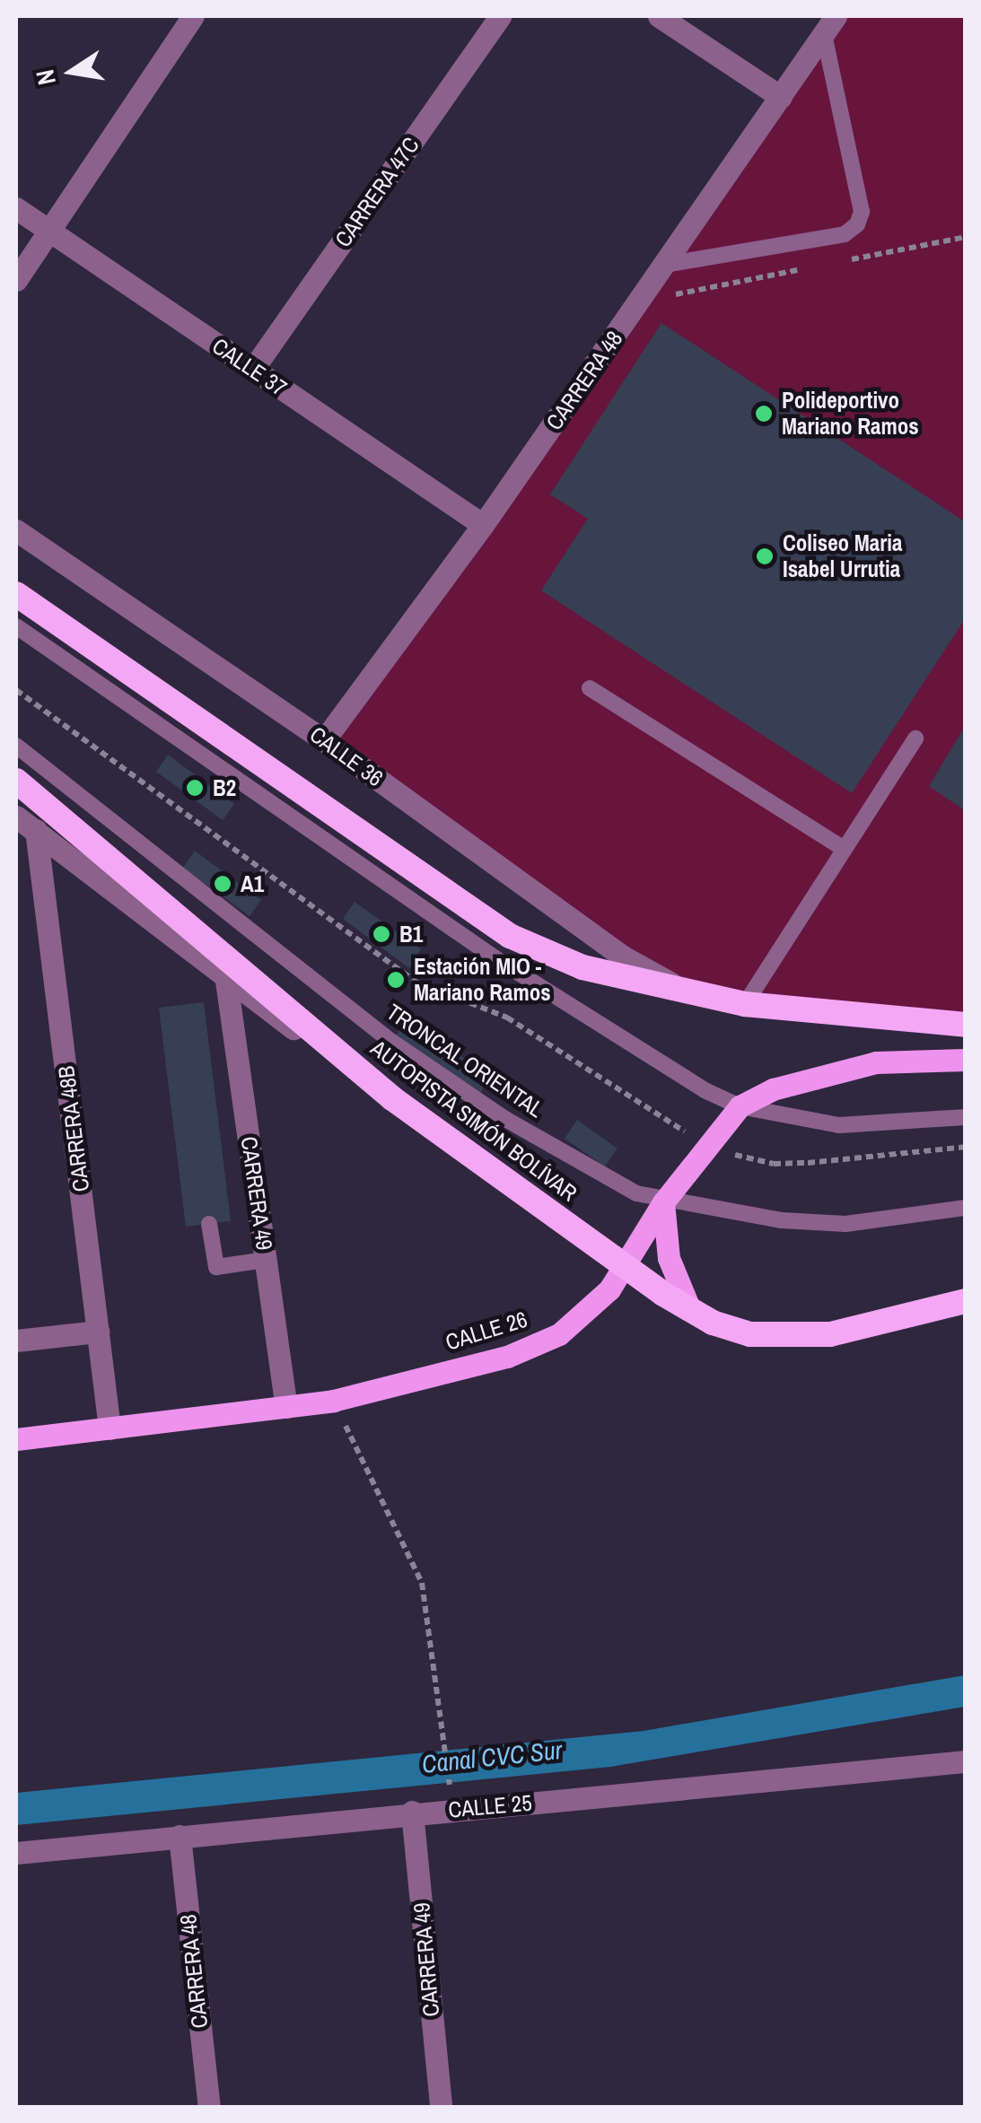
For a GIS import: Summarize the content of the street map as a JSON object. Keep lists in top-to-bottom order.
{
  "streets": {
    "highway": ["AUTOPISTA SIMÓN BOLÍVAR"],
    "main road": ["CALLE 26"],
    "street": [
      "CARRERA 47C",
      "CALLE 37",
      "CARRERA 48",
      "CALLE 36",
      "CARRERA 48B",
      "CARRERA 49",
      "CALLE 25"
    ],
    "lane": ["TRONCAL ORIENTAL"]
  },
  "crossings": [
    ["CARRERA 47C", "CALLE 37"],
    ["CALLE 37", "CARRERA 48"],
    ["CARRERA 48", "CALLE 36"],
    ["CARRERA 48", "CALLE 25"],
    ["TRONCAL ORIENTAL", "CALLE 26"],
    ["AUTOPISTA SIMÓN BOLÍVAR", "CALLE 26"],
    ["CARRERA 48B", "CALLE 26"],
    ["CARRERA 49", "CALLE 26"],
    ["CARRERA 49", "CALLE 25"]
  ],
  "water": ["Canal CVC Sur"],
  "places": [
    "Polideportivo Mariano Ramos",
    "Coliseo Maria Isabel Urrutia",
    "B2",
    "A1",
    "B1",
    "Estación MIO - Mariano Ramos"
  ],
  "north": "left"
}
